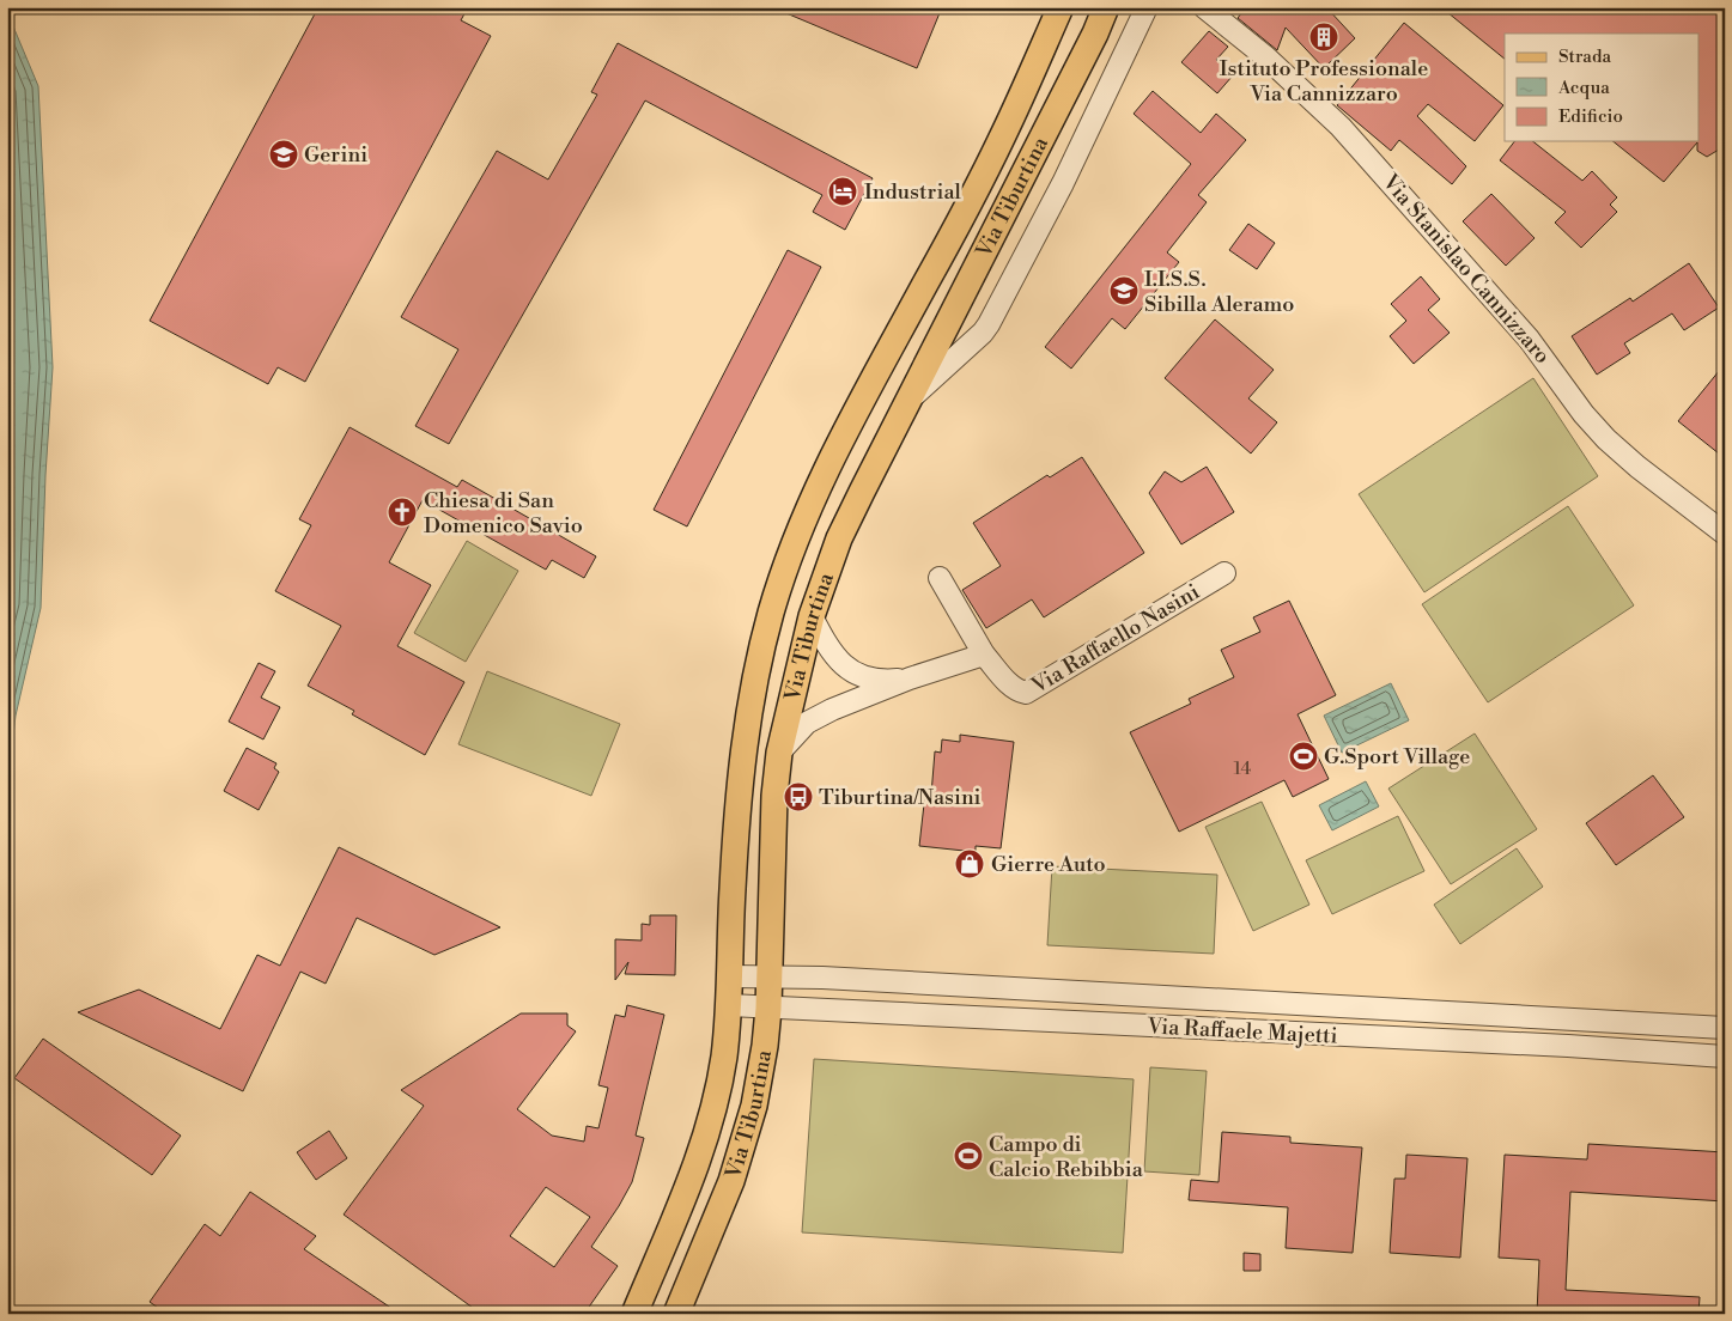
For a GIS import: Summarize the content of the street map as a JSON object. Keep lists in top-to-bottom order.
{
  "streets": {
    "main road": ["Via Tiburtina"],
    "street": ["Via Stanislao Cannizzaro", "Via Raffaello Nasini", "Via Raffaele Majetti"]
  },
  "crossings": [
    ["Via Tiburtina", "Via Raffaele Majetti"]
  ],
  "places": {
    "building": ["Istituto Professionale Via Cannizzaro"],
    "school or university": ["Gerini", "I.I.S.S. Sibilla Aleramo"],
    "hotel": ["Industrial"],
    "church": ["Chiesa di San Domenico Savio"],
    "sports": ["G.Sport Village", "Campo di Calcio Rebibbia"],
    "bus stop": ["Tiburtina/Nasini"],
    "shop": ["Gierre Auto"]
  },
  "house_numbers": ["14"],
  "legend": ["Strada", "Acqua", "Edificio"]
}
